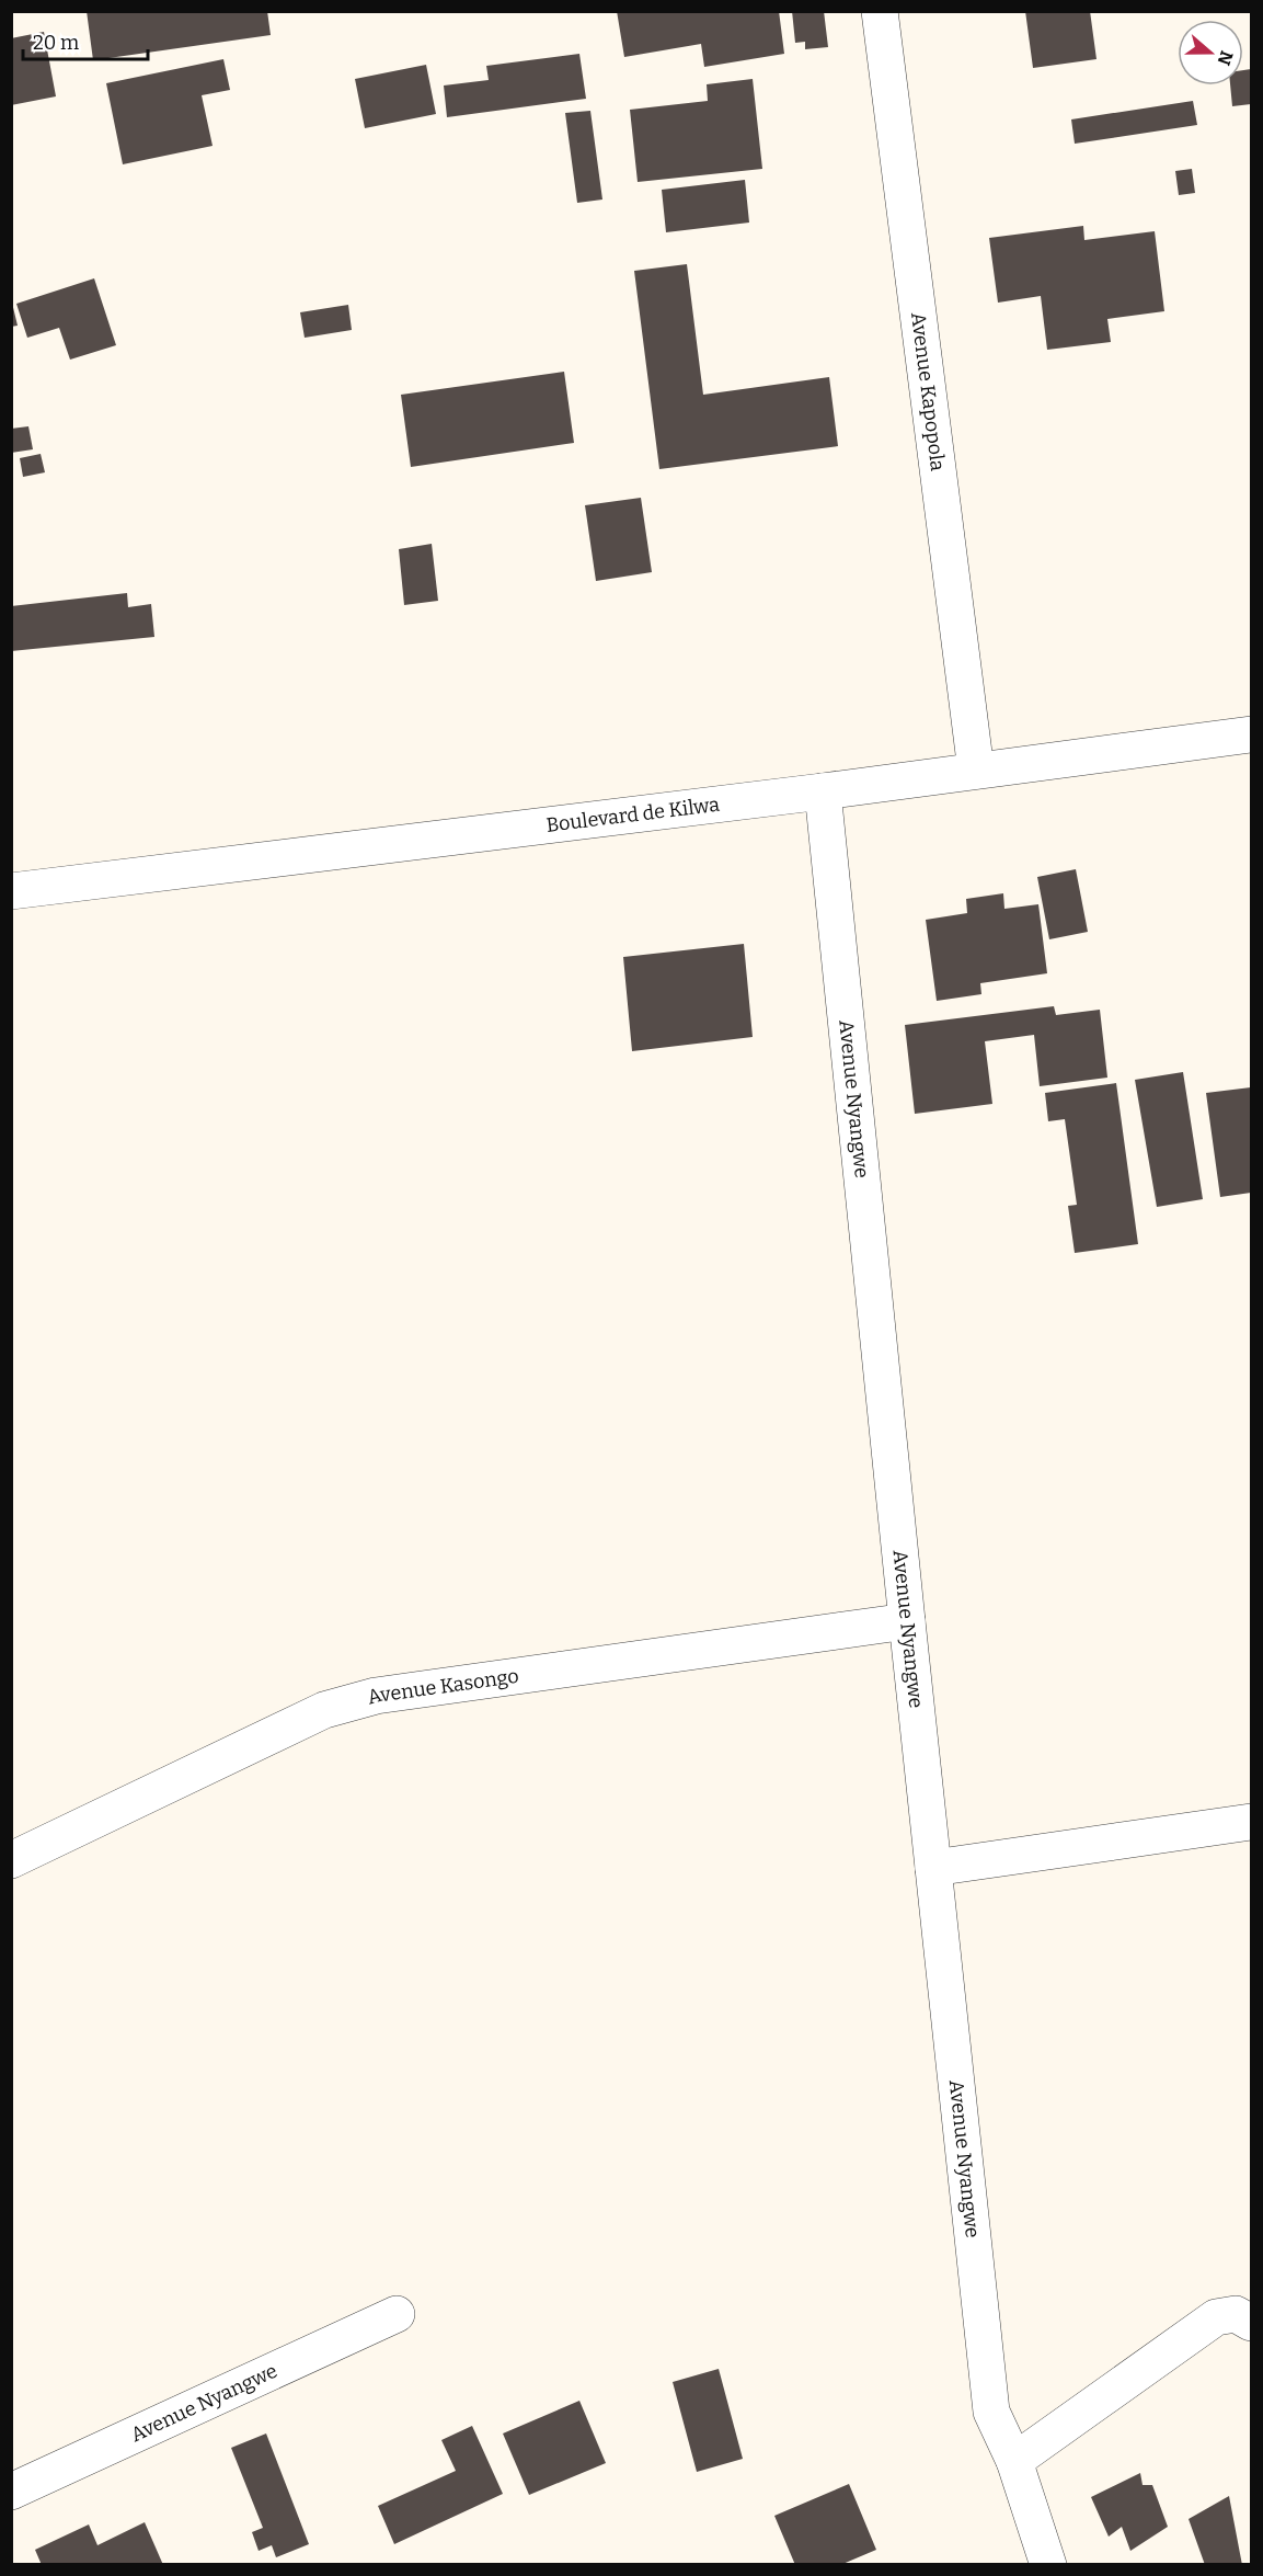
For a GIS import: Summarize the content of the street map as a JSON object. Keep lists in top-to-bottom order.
{
  "streets": {
    "street": [
      "Avenue Kapopola",
      "Boulevard de Kilwa",
      "Avenue Nyangwe",
      "Avenue Kasongo"
    ]
  },
  "crossings": [
    ["Avenue Kapopola", "Boulevard de Kilwa"],
    ["Boulevard de Kilwa", "Avenue Nyangwe"],
    ["Avenue Nyangwe", "Avenue Kasongo"]
  ],
  "scale_bar": "20 m",
  "north": "right"
}
